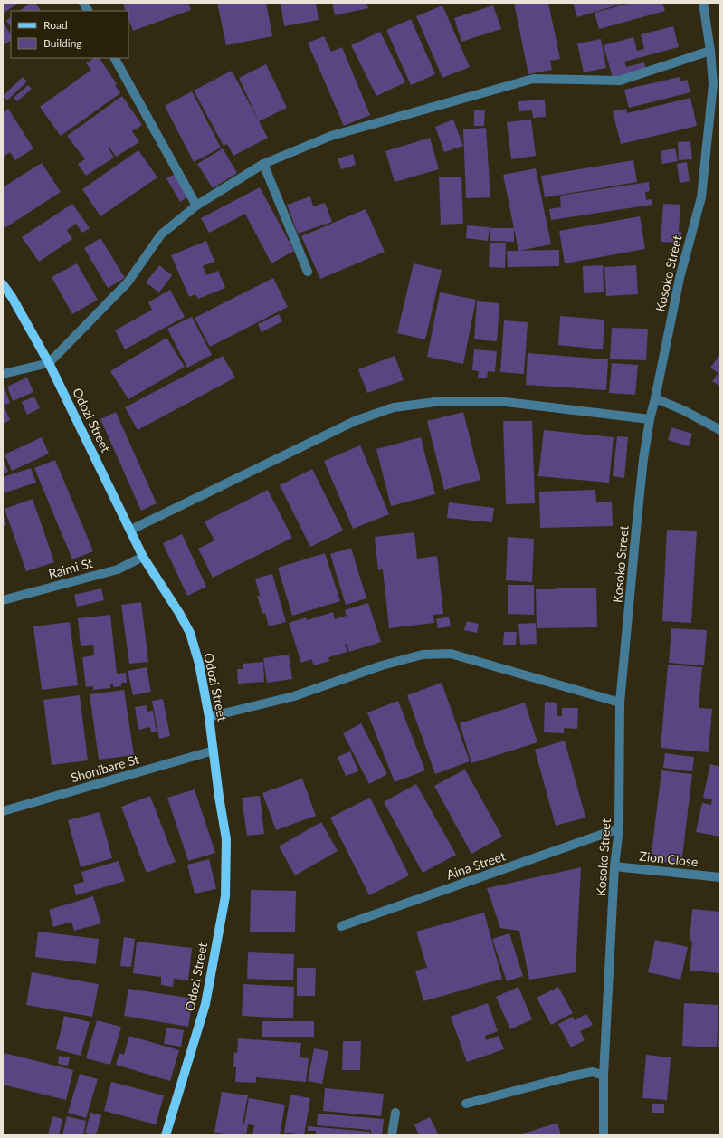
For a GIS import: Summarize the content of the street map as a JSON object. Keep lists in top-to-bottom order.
{
  "streets": {
    "main road": ["Odozi Street"],
    "street": [
      "Kosoko Street",
      "Raimi St",
      "Shonibare St",
      "Zion Close",
      "Aina Street"
    ]
  },
  "crossings": [
    ["Kosoko Street", "Zion Close"],
    ["Kosoko Street", "Aina Street"],
    ["Odozi Street", "Raimi St"],
    ["Odozi Street", "Shonibare St"]
  ],
  "legend": ["Road", "Building"]
}
